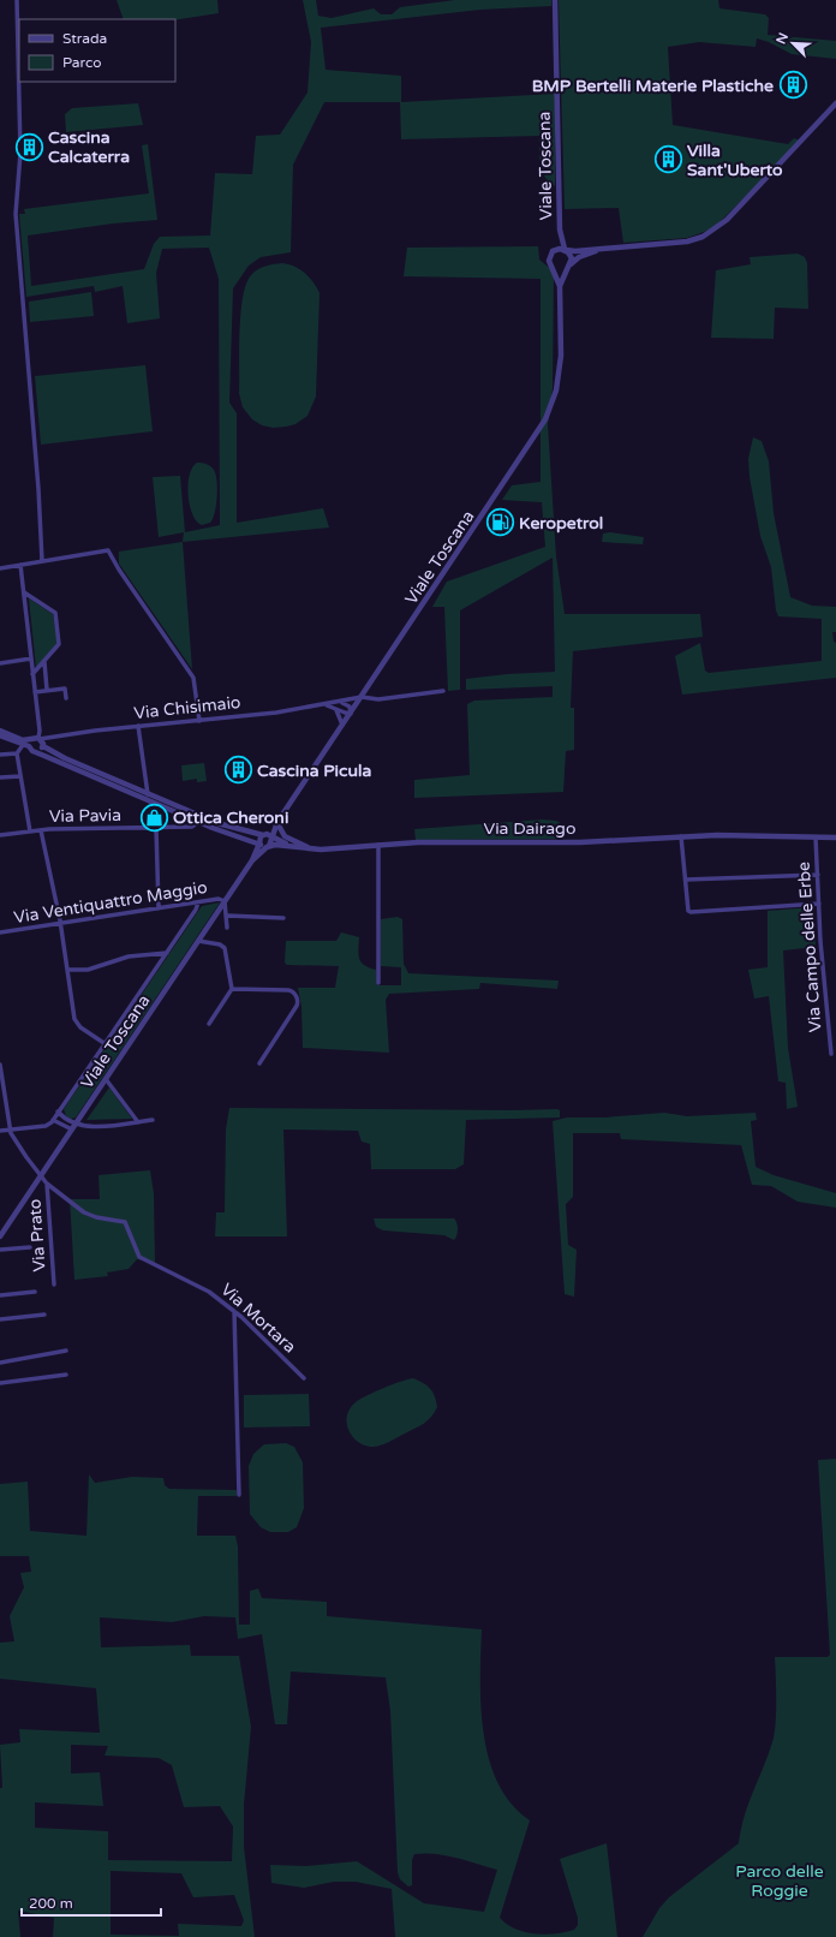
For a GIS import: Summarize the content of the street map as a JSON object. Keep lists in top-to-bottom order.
{
  "streets": {
    "street": [
      "Viale Toscana",
      "Via Chisimaio",
      "Via Pavia",
      "Via Dairago",
      "Via Ventiquattro Maggio",
      "Via Campo delle Erbe",
      "Via Prato",
      "Via Mortara"
    ]
  },
  "crossings": [
    ["Viale Toscana", "Via Chisimaio"],
    ["Viale Toscana", "Via Ventiquattro Maggio"],
    ["Viale Toscana", "Via Mortara"],
    ["Via Dairago", "Via Campo delle Erbe"],
    ["Via Prato", "Via Mortara"]
  ],
  "parks": ["Parco delle Roggie"],
  "places": {
    "building": [
      "BMP Bertelli Materie Plastiche",
      "Cascina Calcaterra",
      "Villa Sant'Uberto",
      "Cascina Picula"
    ],
    "fuel station": ["Keropetrol"],
    "shop": ["Ottica Cheroni"]
  },
  "legend": ["Strada", "Parco"],
  "scale_bar": "200 m",
  "north": "top left"
}
